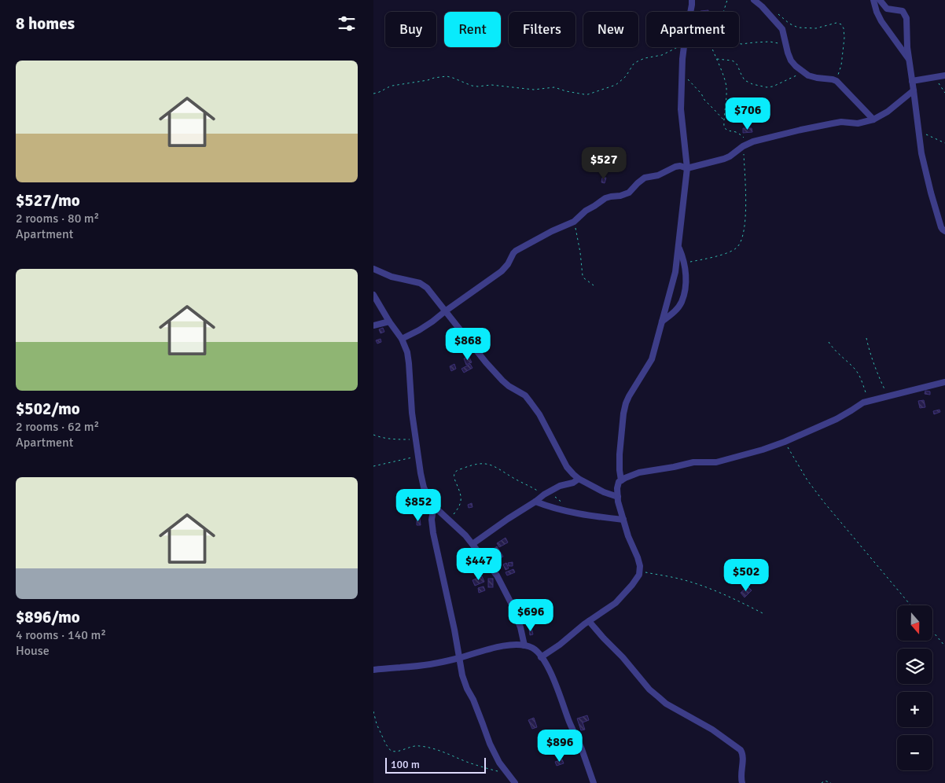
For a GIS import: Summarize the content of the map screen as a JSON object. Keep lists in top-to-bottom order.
{
  "scale_bar": "100 m",
  "north": "bottom",
  "page": {
    "heading": "8 homes",
    "chip": [
      "Buy",
      "Rent",
      "Filters",
      "New",
      "Apartment"
    ],
    "list": [
      {
        "name": "$527/mo",
        "note": "2 rooms · 80 m² · Apartment"
      },
      {
        "name": "$502/mo",
        "note": "2 rooms · 62 m² · Apartment"
      },
      {
        "name": "$896/mo",
        "note": "4 rooms · 140 m² · House"
      }
    ],
    "price": [
      "$706",
      "$527",
      "$868",
      "$852",
      "$447",
      "$502",
      "$696",
      "$896"
    ],
    "map_buttons": ["+", "−"],
    "scale": "100 m"
  }
}
